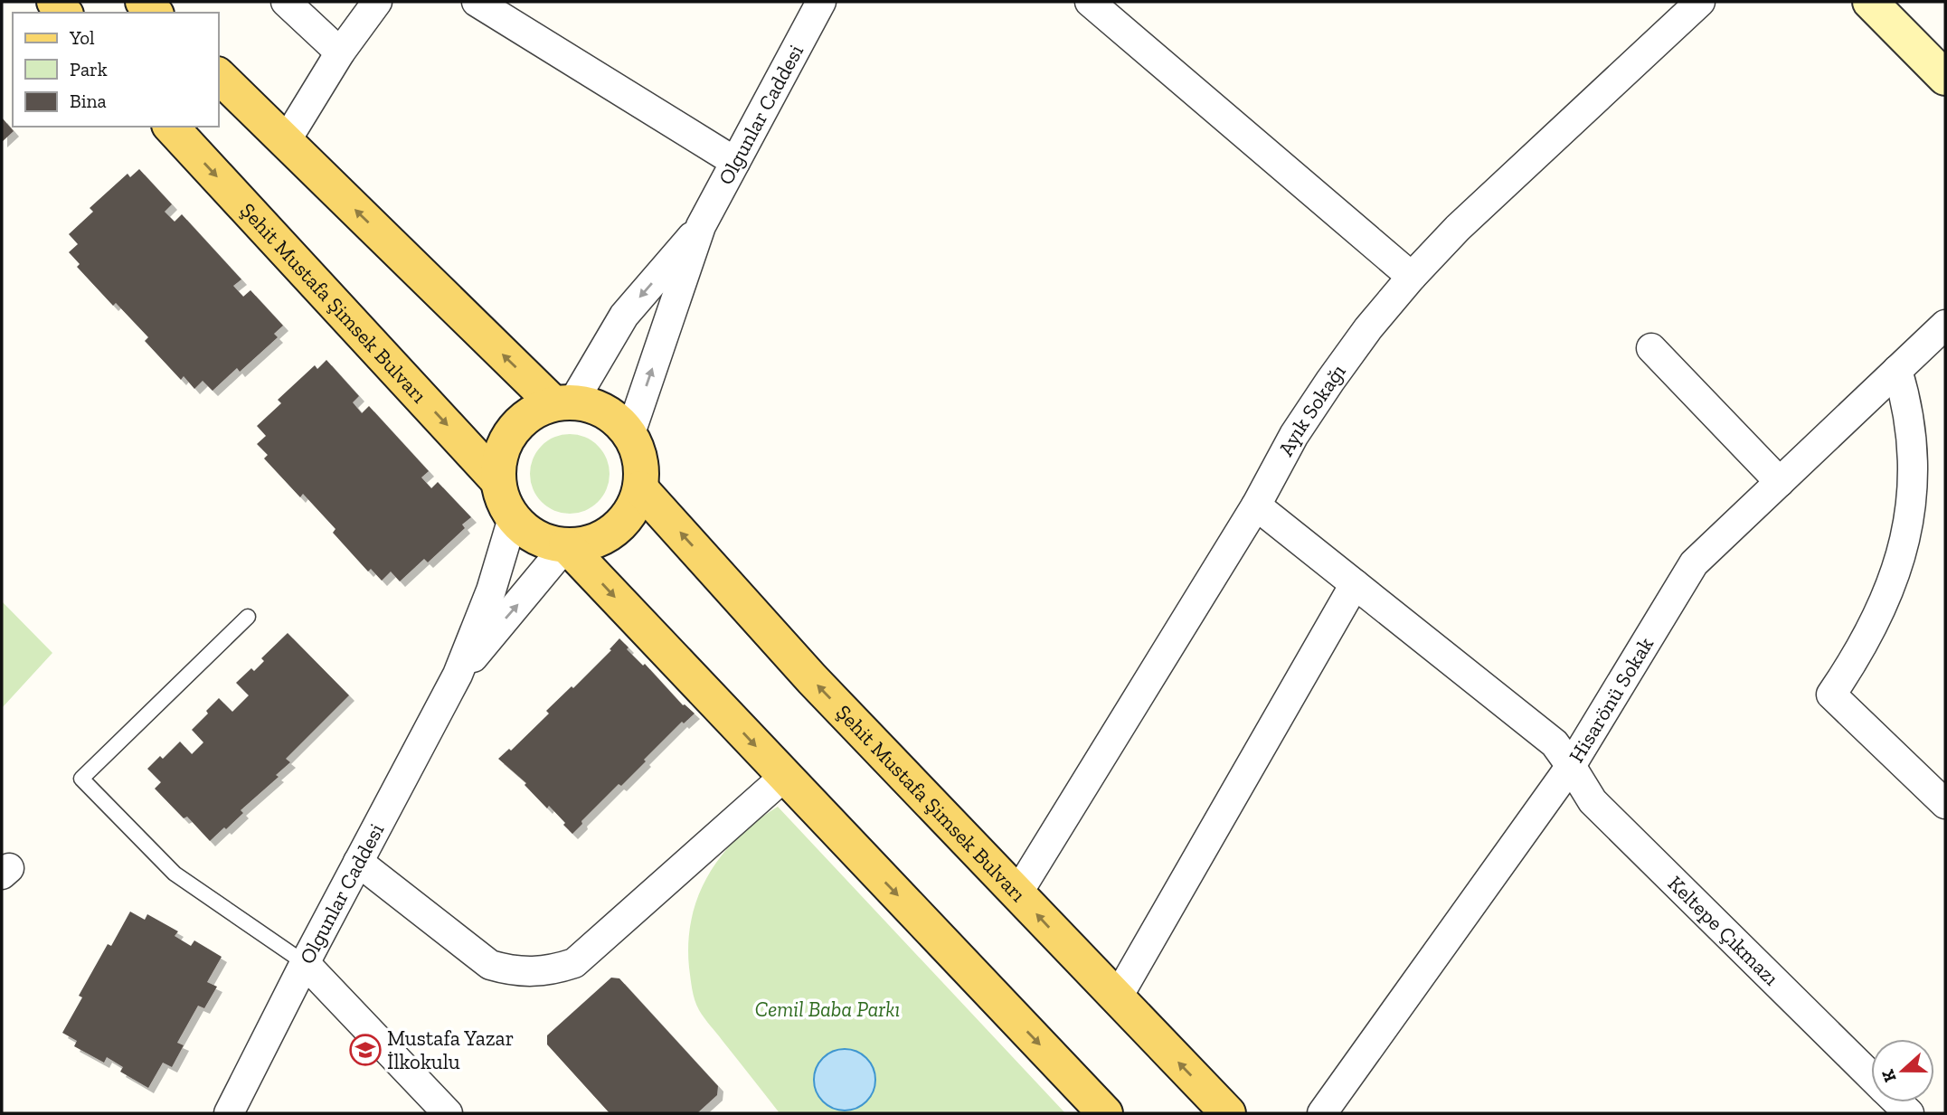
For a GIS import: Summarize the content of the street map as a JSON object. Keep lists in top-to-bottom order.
{
  "streets": {
    "main road": ["Şehit Mustafa Şimsek Bulvarı"],
    "street": [
      "Olgunlar Caddesi",
      "Ayık Sokağı",
      "Hisarönü Sokak",
      "Keltepe Çıkmazı"
    ]
  },
  "crossings": [
    ["Şehit Mustafa Şimsek Bulvarı", "Ayık Sokağı"],
    ["Ayık Sokağı", "Keltepe Çıkmazı"],
    ["Hisarönü Sokak", "Keltepe Çıkmazı"]
  ],
  "parks": ["Cemil Baba Parkı"],
  "places": {
    "school or university": ["Mustafa Yazar İlkokulu"]
  },
  "legend": ["Yol", "Park", "Bina"],
  "north": "left"
}
